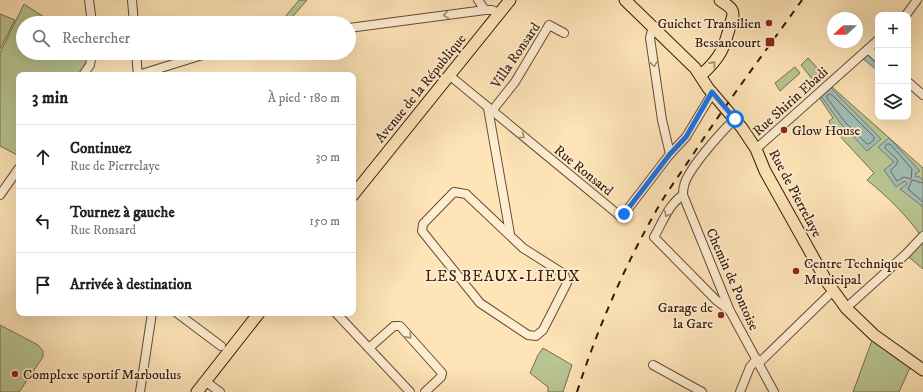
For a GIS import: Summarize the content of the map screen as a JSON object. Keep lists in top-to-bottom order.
{
  "streets": {
    "main road": ["Avenue de la République", "Rue de Pierrelaye"],
    "street": [
      "Villa Ronsard",
      "Rue Shirin Ebadi",
      "Rue Ronsard",
      "Chemin de Pontoise"
    ]
  },
  "crossings": [
    ["Villa Ronsard", "Rue Ronsard"],
    ["Avenue de la République", "Rue Ronsard"],
    ["Rue Shirin Ebadi", "Rue de Pierrelaye"],
    ["Rue Ronsard", "Rue de Pierrelaye"]
  ],
  "districts": ["LES BEAUX-LIEUX"],
  "places": {
    "other": [
      "Guichet Transilien",
      "Glow House",
      "Centre Technique Municipal",
      "Garage de la Gare",
      "Complexe sportif Marboulus"
    ],
    "transit": ["Bessancourt"]
  },
  "north": "left",
  "page": {
    "map_buttons": ["+", "−"],
    "search": "Rechercher",
    "heading": ["3 min", "À pied · 180 m"],
    "list": [
      ["Continuez", "Rue de Pierrelaye", "30 m"],
      ["Tournez à gauche", "Rue Ronsard", "150 m"],
      "Arrivée à destination"
    ]
  }
}
